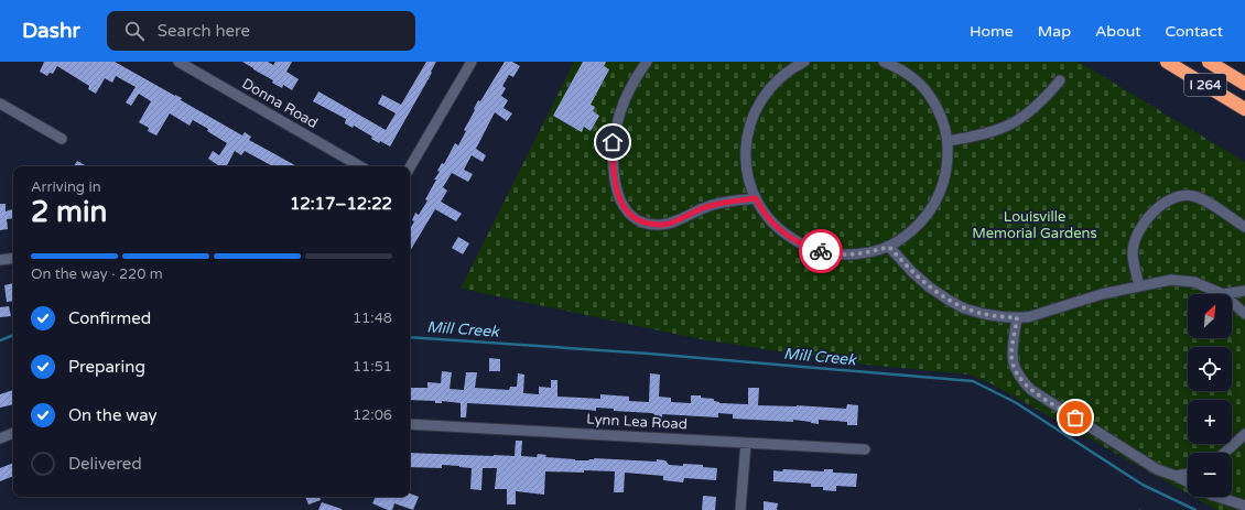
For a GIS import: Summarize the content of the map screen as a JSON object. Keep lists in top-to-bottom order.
{
  "streets": {
    "highway": ["I 264"],
    "street": ["Donna Road", "Lynn Lea Road"]
  },
  "water": ["Mill Creek"],
  "parks": ["Louisville Memorial Gardens"],
  "north": "top right",
  "page": {
    "header": "Dashr",
    "search": "Search here",
    "nav": [
      "Home",
      "Map",
      "About",
      "Contact"
    ],
    "heading": ["2 min", "Arriving in", "12:17–12:22"],
    "bar": "On the way · 220 m",
    "map_buttons": ["+", "−"],
    "list": [
      ["Confirmed", "11:48"],
      ["Preparing", "11:51"],
      ["On the way", "12:06"],
      "Delivered"
    ]
  }
}
